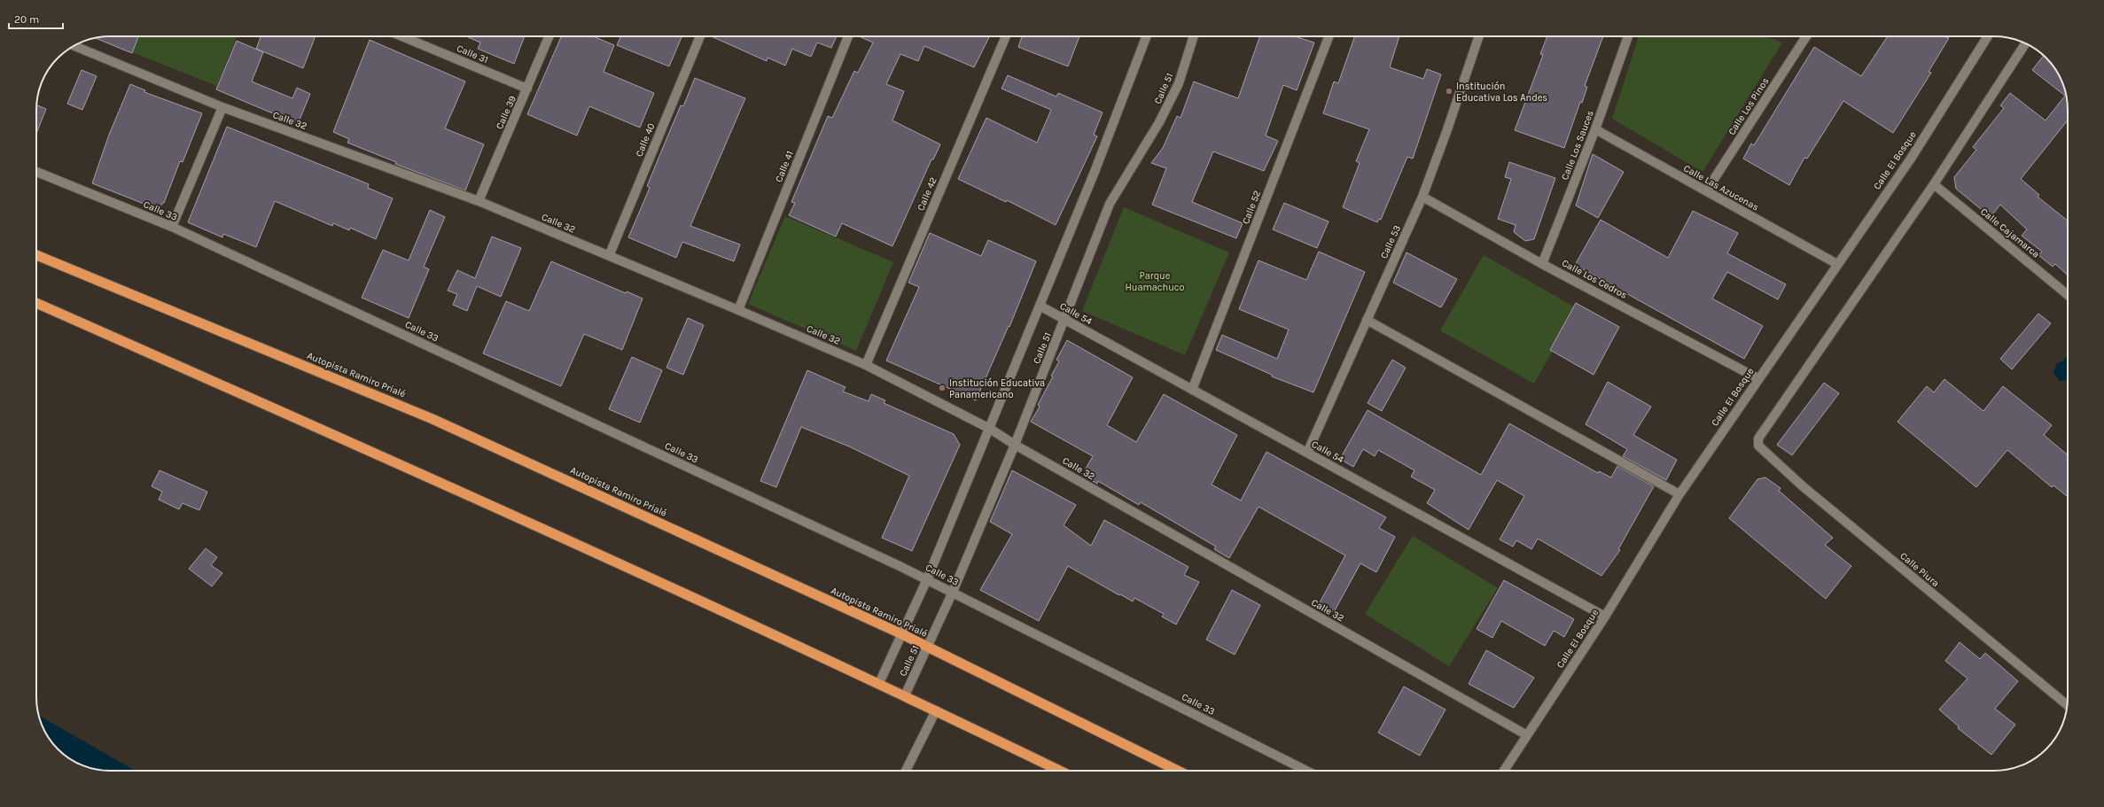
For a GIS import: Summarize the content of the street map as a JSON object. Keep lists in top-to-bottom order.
{
  "streets": {
    "highway": ["Autopista Ramiro Prialé"],
    "street": [
      "Calle 31",
      "Calle 51",
      "Calle Los Pinos",
      "Calle 39",
      "Calle 32",
      "Calle 40",
      "Calle Los Sauces",
      "Calle El Bosque",
      "Calle 41",
      "Calle Las Azucenas",
      "Calle 42",
      "Calle 52",
      "Calle 33",
      "Calle Cajamarca",
      "Calle 53",
      "Calle Los Cedros",
      "Calle 54",
      "Calle Piura"
    ]
  },
  "crossings": [
    ["Calle 31", "Calle 39"],
    ["Calle 51", "Calle 32"],
    ["Calle 51", "Calle 33"],
    ["Calle 51", "Calle 54"],
    ["Calle 51", "Autopista Ramiro Prialé"],
    ["Calle Los Pinos", "Calle Las Azucenas"],
    ["Calle 39", "Calle 32"],
    ["Calle 32", "Calle 40"],
    ["Calle 32", "Calle El Bosque"],
    ["Calle 32", "Calle 41"],
    ["Calle 32", "Calle 42"],
    ["Calle Los Sauces", "Calle Las Azucenas"],
    ["Calle Los Sauces", "Calle Los Cedros"],
    ["Calle El Bosque", "Calle Las Azucenas"],
    ["Calle El Bosque", "Calle Los Cedros"],
    ["Calle El Bosque", "Calle 54"],
    ["Calle 52", "Calle 54"],
    ["Calle Cajamarca", "Calle Piura"],
    ["Calle 53", "Calle Los Cedros"],
    ["Calle 53", "Calle 54"]
  ],
  "parks": ["Parque Huamachuco"],
  "places": ["Institución Educativa Los Andes", "Institución Educativa Panamericano"],
  "scale_bar": "20 m"
}
